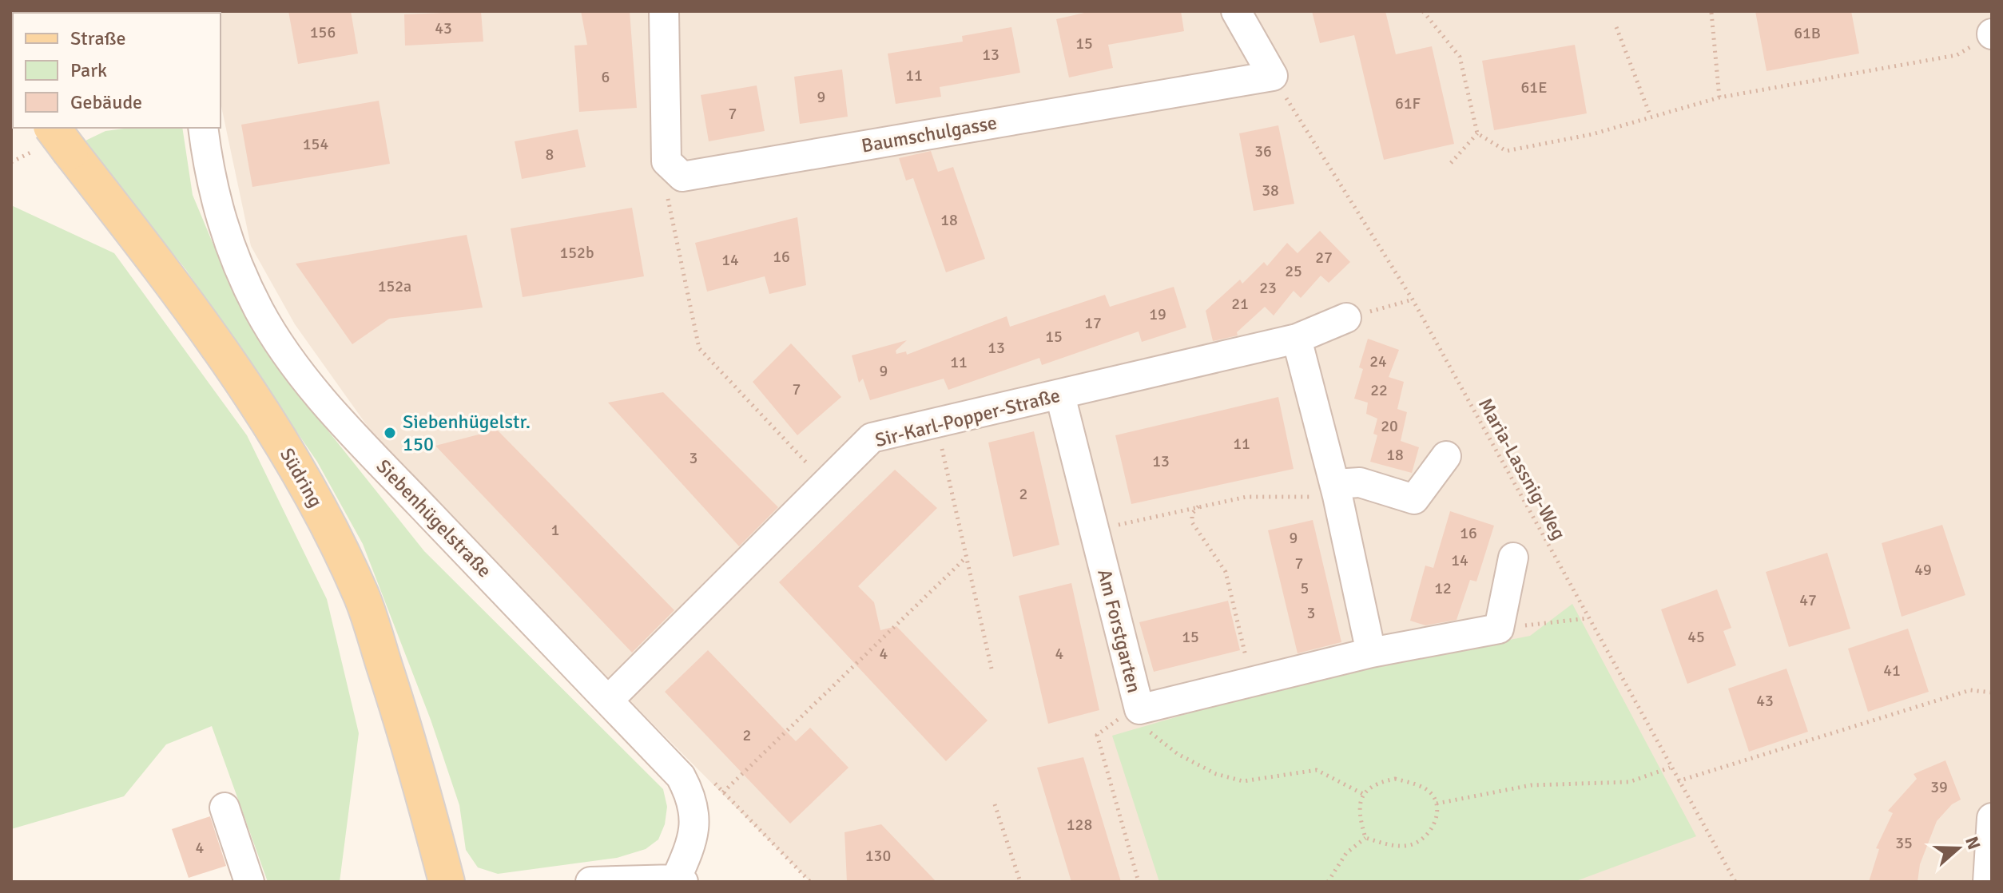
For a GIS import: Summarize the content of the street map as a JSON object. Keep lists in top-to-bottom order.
{
  "streets": {
    "main road": ["Südring"],
    "street": [
      "Baumschulgasse",
      "Sir-Karl-Popper-Straße",
      "Siebenhügelstraße",
      "Am Forstgarten"
    ],
    "path": ["Maria-Lassnig-Weg"]
  },
  "crossings": [
    ["Baumschulgasse", "Maria-Lassnig-Weg"],
    ["Sir-Karl-Popper-Straße", "Siebenhügelstraße"],
    ["Sir-Karl-Popper-Straße", "Am Forstgarten"]
  ],
  "places": ["Siebenhügelstr. 150"],
  "house_numbers": [
    "43",
    "156",
    "61B",
    "15",
    "13",
    "11",
    "6",
    "61E",
    "9",
    "61F",
    "7",
    "154",
    "36",
    "8",
    "38",
    "18",
    "152b",
    "16",
    "27",
    "14",
    "25",
    "152a",
    "23",
    "21",
    "19",
    "17",
    "15",
    "13",
    "24",
    "11",
    "9",
    "7",
    "22",
    "20",
    "11",
    "18",
    "3",
    "13",
    "2",
    "1",
    "16",
    "9",
    "14",
    "7",
    "49",
    "5",
    "12",
    "47",
    "3",
    "15",
    "45",
    "4",
    "4",
    "41",
    "43",
    "2",
    "39",
    "128",
    "35",
    "4",
    "130"
  ],
  "legend": ["Straße", "Park", "Gebäude"],
  "north": "right"
}
